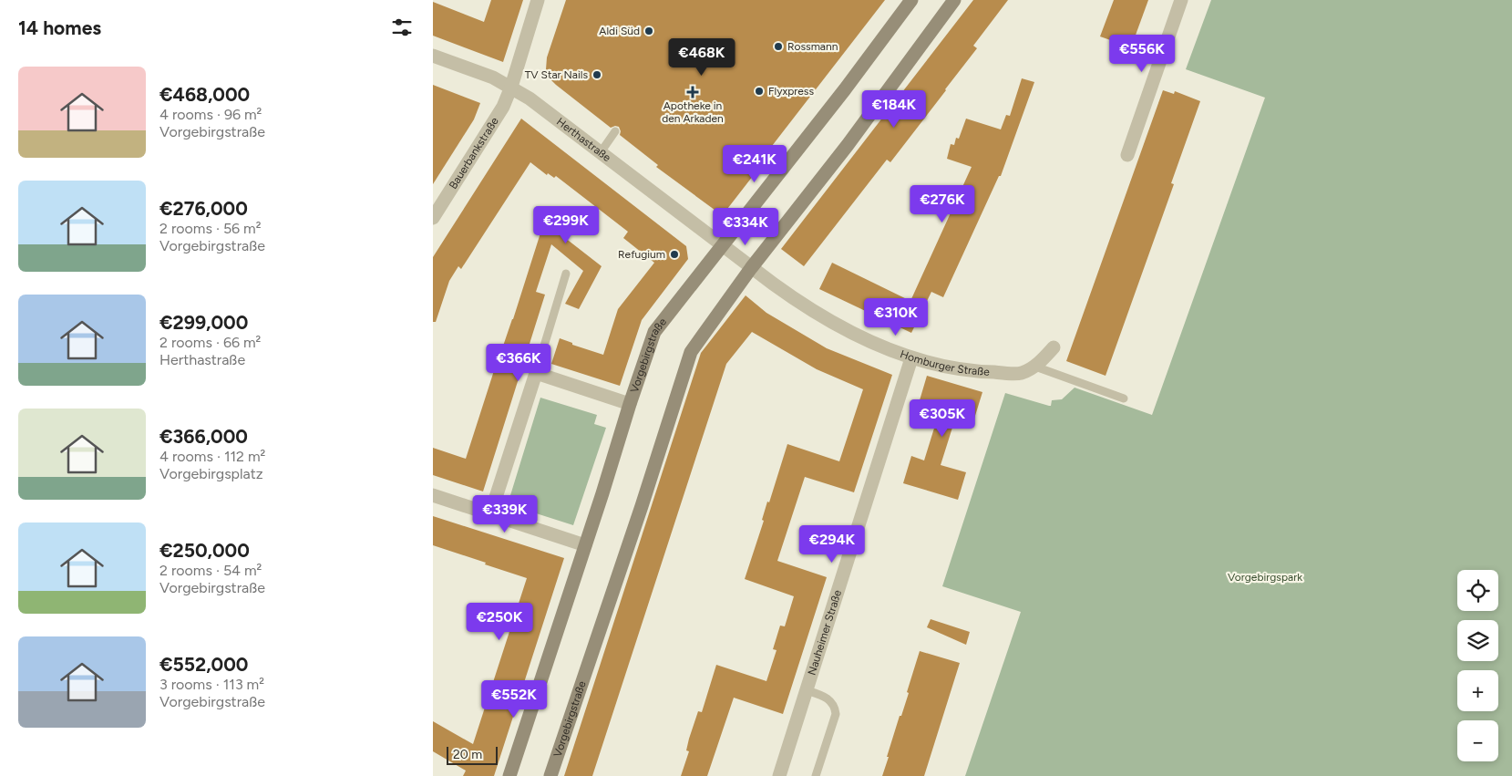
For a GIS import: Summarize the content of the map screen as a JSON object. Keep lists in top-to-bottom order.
{
  "streets": {
    "main road": ["Vorgebirgstraße"],
    "street": [
      "Herthastraße",
      "Bauerbankstraße",
      "Homburger Straße",
      "Nauheimer Straße"
    ]
  },
  "crossings": [
    ["Herthastraße", "Bauerbankstraße"],
    ["Herthastraße", "Vorgebirgstraße"],
    ["Herthastraße", "Homburger Straße"],
    ["Vorgebirgstraße", "Homburger Straße"],
    ["Homburger Straße", "Nauheimer Straße"]
  ],
  "parks": ["Vorgebirgspark"],
  "places": {
    "other": [
      "Aldi Süd",
      "Rossmann",
      "TV Star Nails",
      "Flyxpress",
      "Refugium"
    ],
    "health": ["Apotheke in den Arkaden"]
  },
  "scale_bar": "20 m",
  "page": {
    "heading": "14 homes",
    "price": [
      "€556K",
      "€468K",
      "€184K",
      "€241K",
      "€276K",
      "€299K",
      "€334K",
      "€310K",
      "€366K",
      "€305K",
      "€339K",
      "€294K",
      "€250K",
      "€552K"
    ],
    "list": [
      {
        "name": "€468,000",
        "note": "4 rooms · 96 m² · Vorgebirgstraße"
      },
      {
        "name": "€276,000",
        "note": "2 rooms · 56 m² · Vorgebirgstraße"
      },
      {
        "name": "€299,000",
        "note": "2 rooms · 66 m² · Herthastraße"
      },
      {
        "name": "€366,000",
        "note": "4 rooms · 112 m² · Vorgebirgsplatz"
      },
      {
        "name": "€250,000",
        "note": "2 rooms · 54 m² · Vorgebirgstraße"
      },
      {
        "name": "€552,000",
        "note": "3 rooms · 113 m² · Vorgebirgstraße"
      }
    ],
    "map_buttons": ["+", "−"],
    "scale": "20 m"
  }
}
